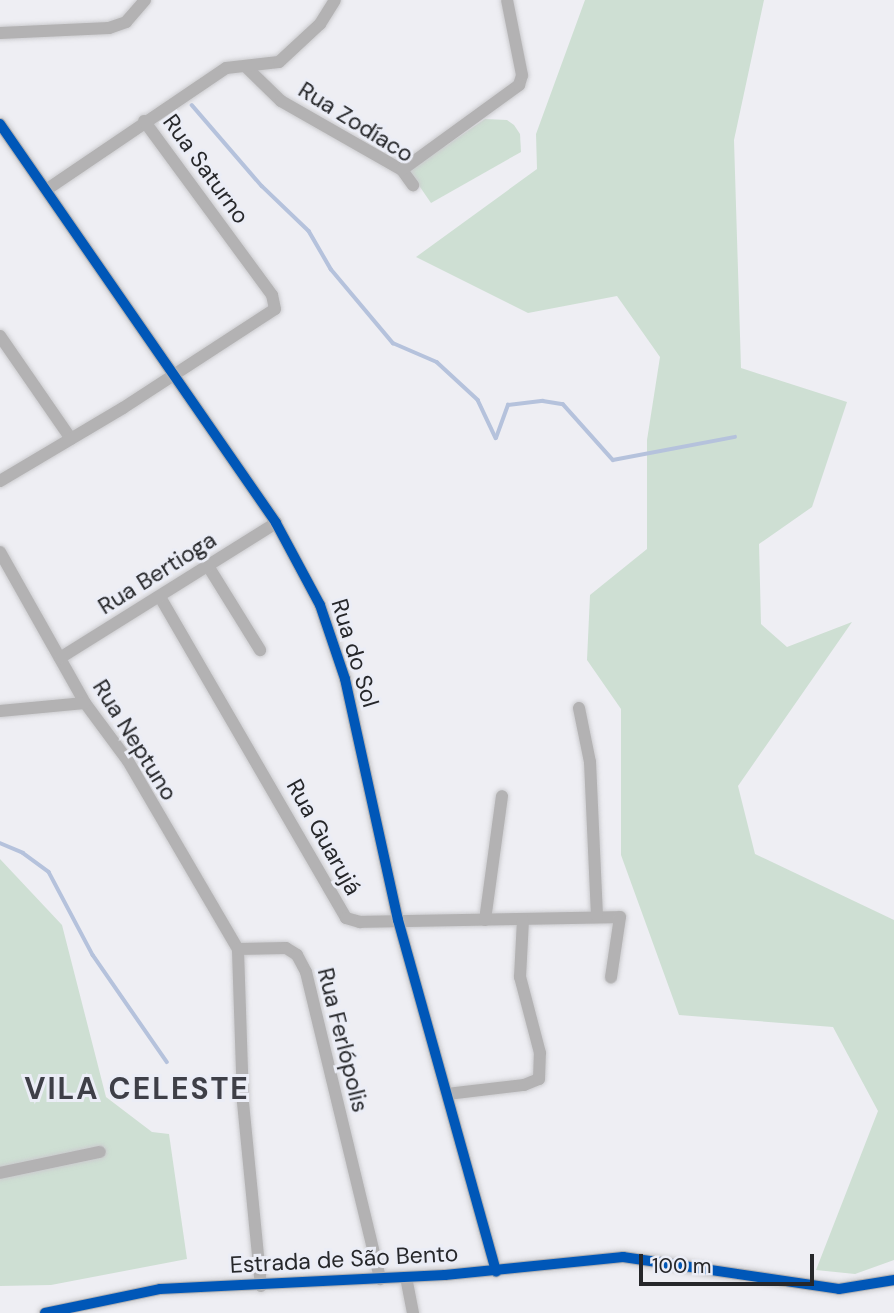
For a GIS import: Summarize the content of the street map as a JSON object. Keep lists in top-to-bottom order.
{
  "streets": {
    "street": [
      "Rua Zodíaco",
      "Rua Saturno",
      "Rua Bertioga",
      "Rua do Sol",
      "Rua Neptuno",
      "Rua Guarujá",
      "Rua Ferlópolis",
      "Estrada de São Bento"
    ]
  },
  "crossings": [
    ["Rua Zodíaco", "Rua Saturno"],
    ["Rua Saturno", "Rua do Sol"],
    ["Rua Bertioga", "Rua do Sol"],
    ["Rua Bertioga", "Rua Neptuno"],
    ["Rua Bertioga", "Rua Guarujá"],
    ["Rua do Sol", "Rua Guarujá"],
    ["Rua do Sol", "Estrada de São Bento"],
    ["Rua Neptuno", "Rua Ferlópolis"],
    ["Rua Ferlópolis", "Estrada de São Bento"]
  ],
  "districts": ["VILA CELESTE"],
  "scale_bar": "100 m"
}
